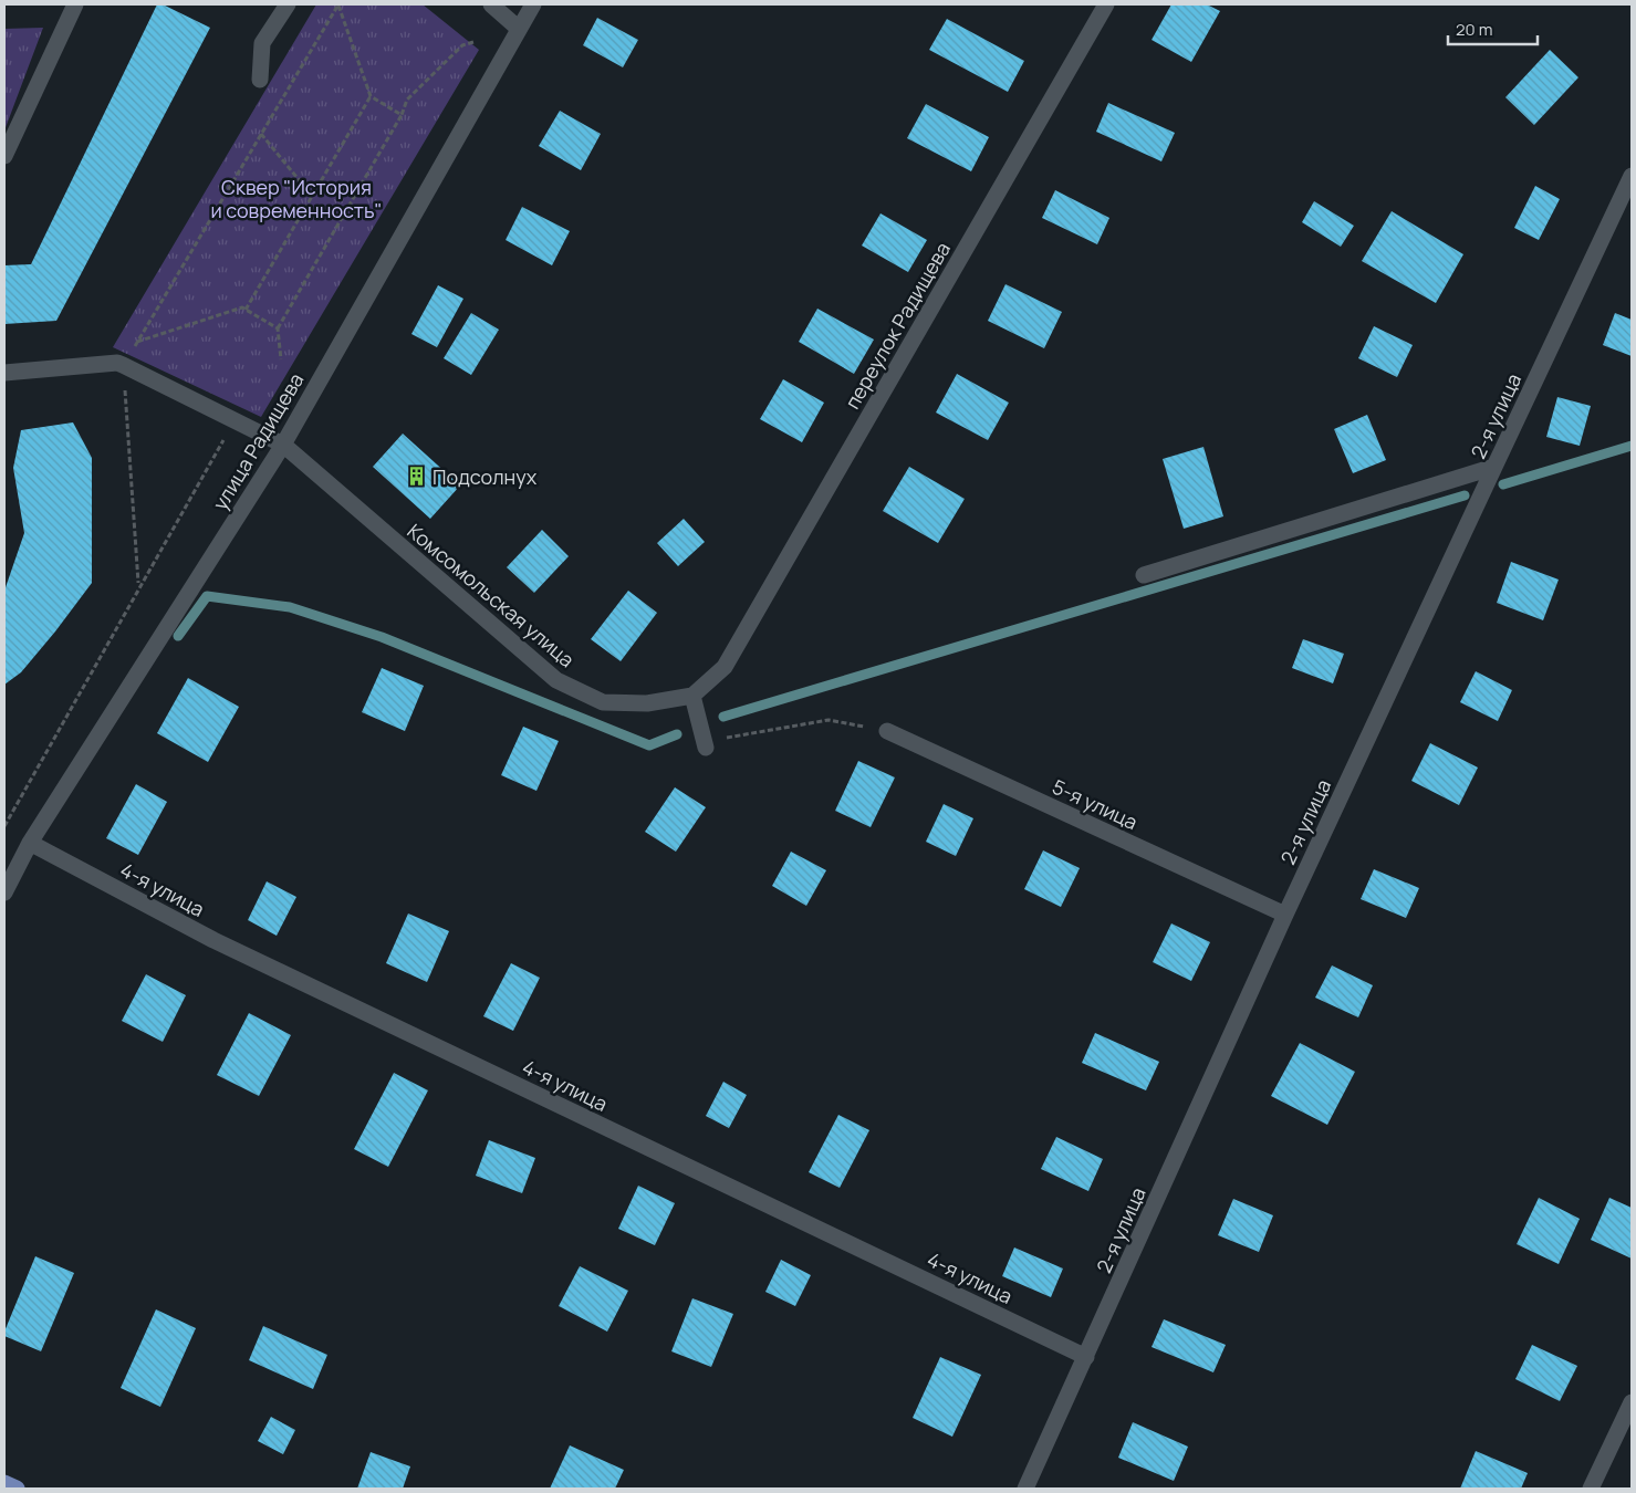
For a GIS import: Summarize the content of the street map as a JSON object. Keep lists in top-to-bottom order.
{
  "streets": {
    "street": [
      "переулок Радищева",
      "2-я улица",
      "улица Радищева",
      "Комсомольская улица",
      "5-я улица",
      "4-я улица"
    ]
  },
  "crossings": [
    ["переулок Радищева", "Комсомольская улица"],
    ["2-я улица", "5-я улица"],
    ["2-я улица", "4-я улица"],
    ["улица Радищева", "Комсомольская улица"],
    ["улица Радищева", "4-я улица"]
  ],
  "parks": ["Сквер \"История и современность\""],
  "places": {
    "building": ["Подсолнух"]
  },
  "scale_bar": "20 m"
}
